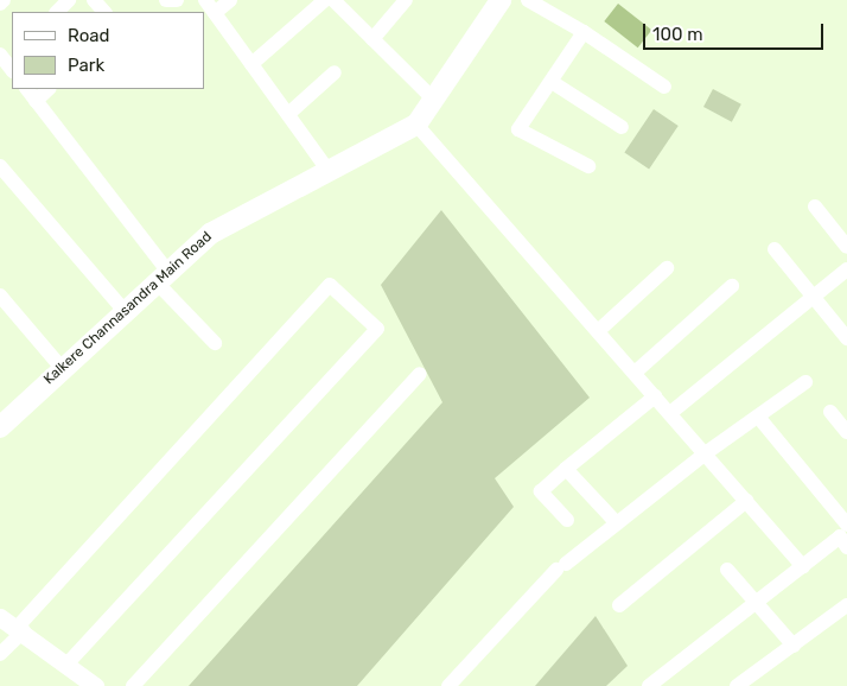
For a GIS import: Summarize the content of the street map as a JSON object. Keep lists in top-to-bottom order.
{
  "streets": {
    "main road": ["Kalkere Channasandra Main Road"]
  },
  "legend": ["Road", "Park"],
  "scale_bar": "100 m"
}
